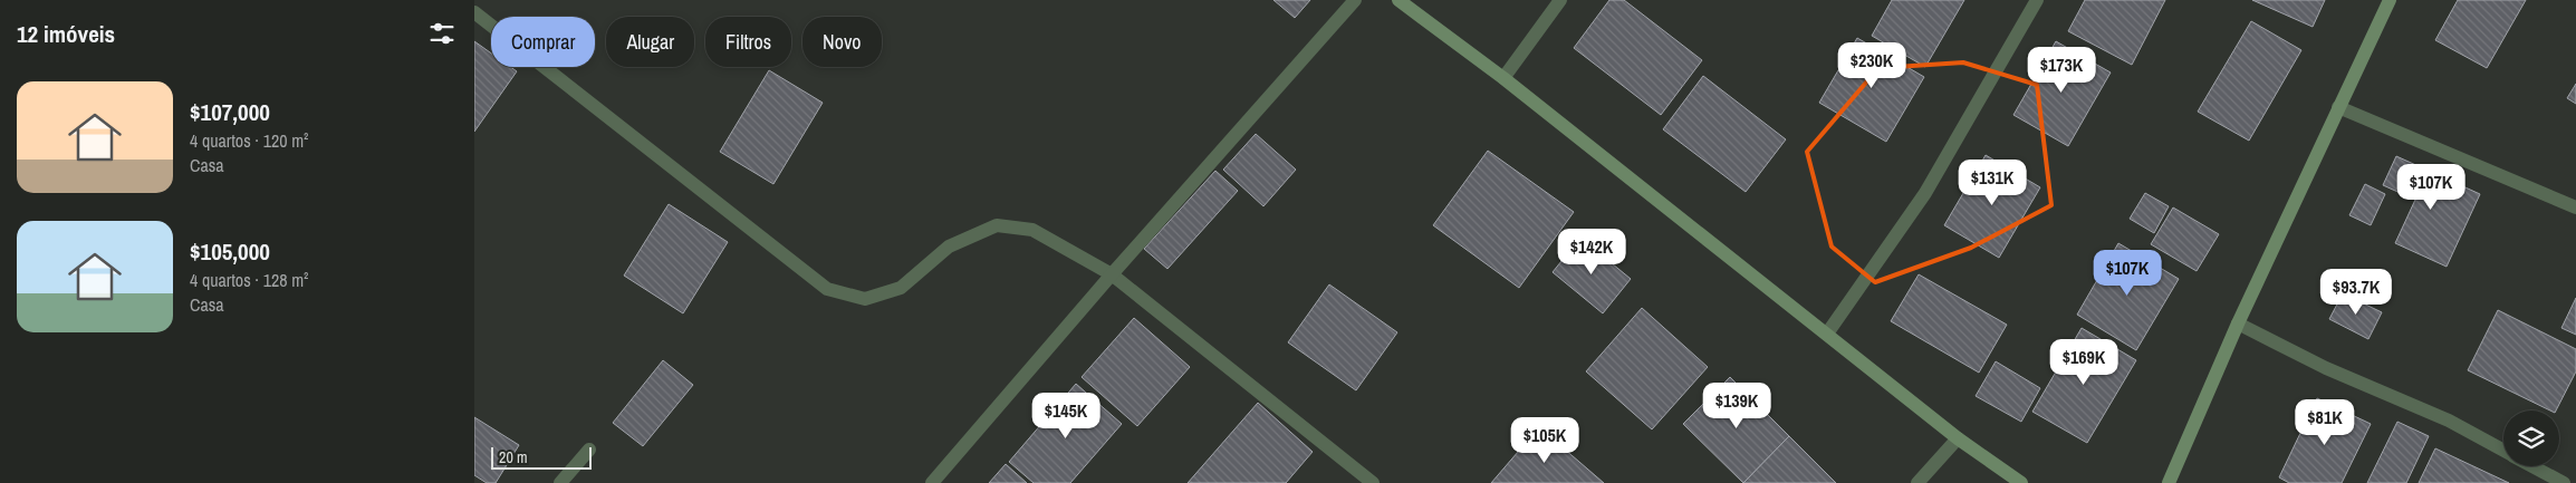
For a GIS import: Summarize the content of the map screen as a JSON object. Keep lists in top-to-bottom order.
{
  "scale_bar": "20 m",
  "page": {
    "heading": "12 imóveis",
    "chip": [
      "Comprar",
      "Alugar",
      "Filtros",
      "Novo"
    ],
    "price": [
      "$230K",
      "$173K",
      "$131K",
      "$107K",
      "$142K",
      "$107K",
      "$93.7K",
      "$169K",
      "$139K",
      "$145K",
      "$81K",
      "$105K"
    ],
    "list": [
      {
        "name": "$107,000",
        "note": "4 quartos · 120 m² · Casa"
      },
      {
        "name": "$105,000",
        "note": "4 quartos · 128 m² · Casa"
      }
    ],
    "scale": "20 m"
  }
}
